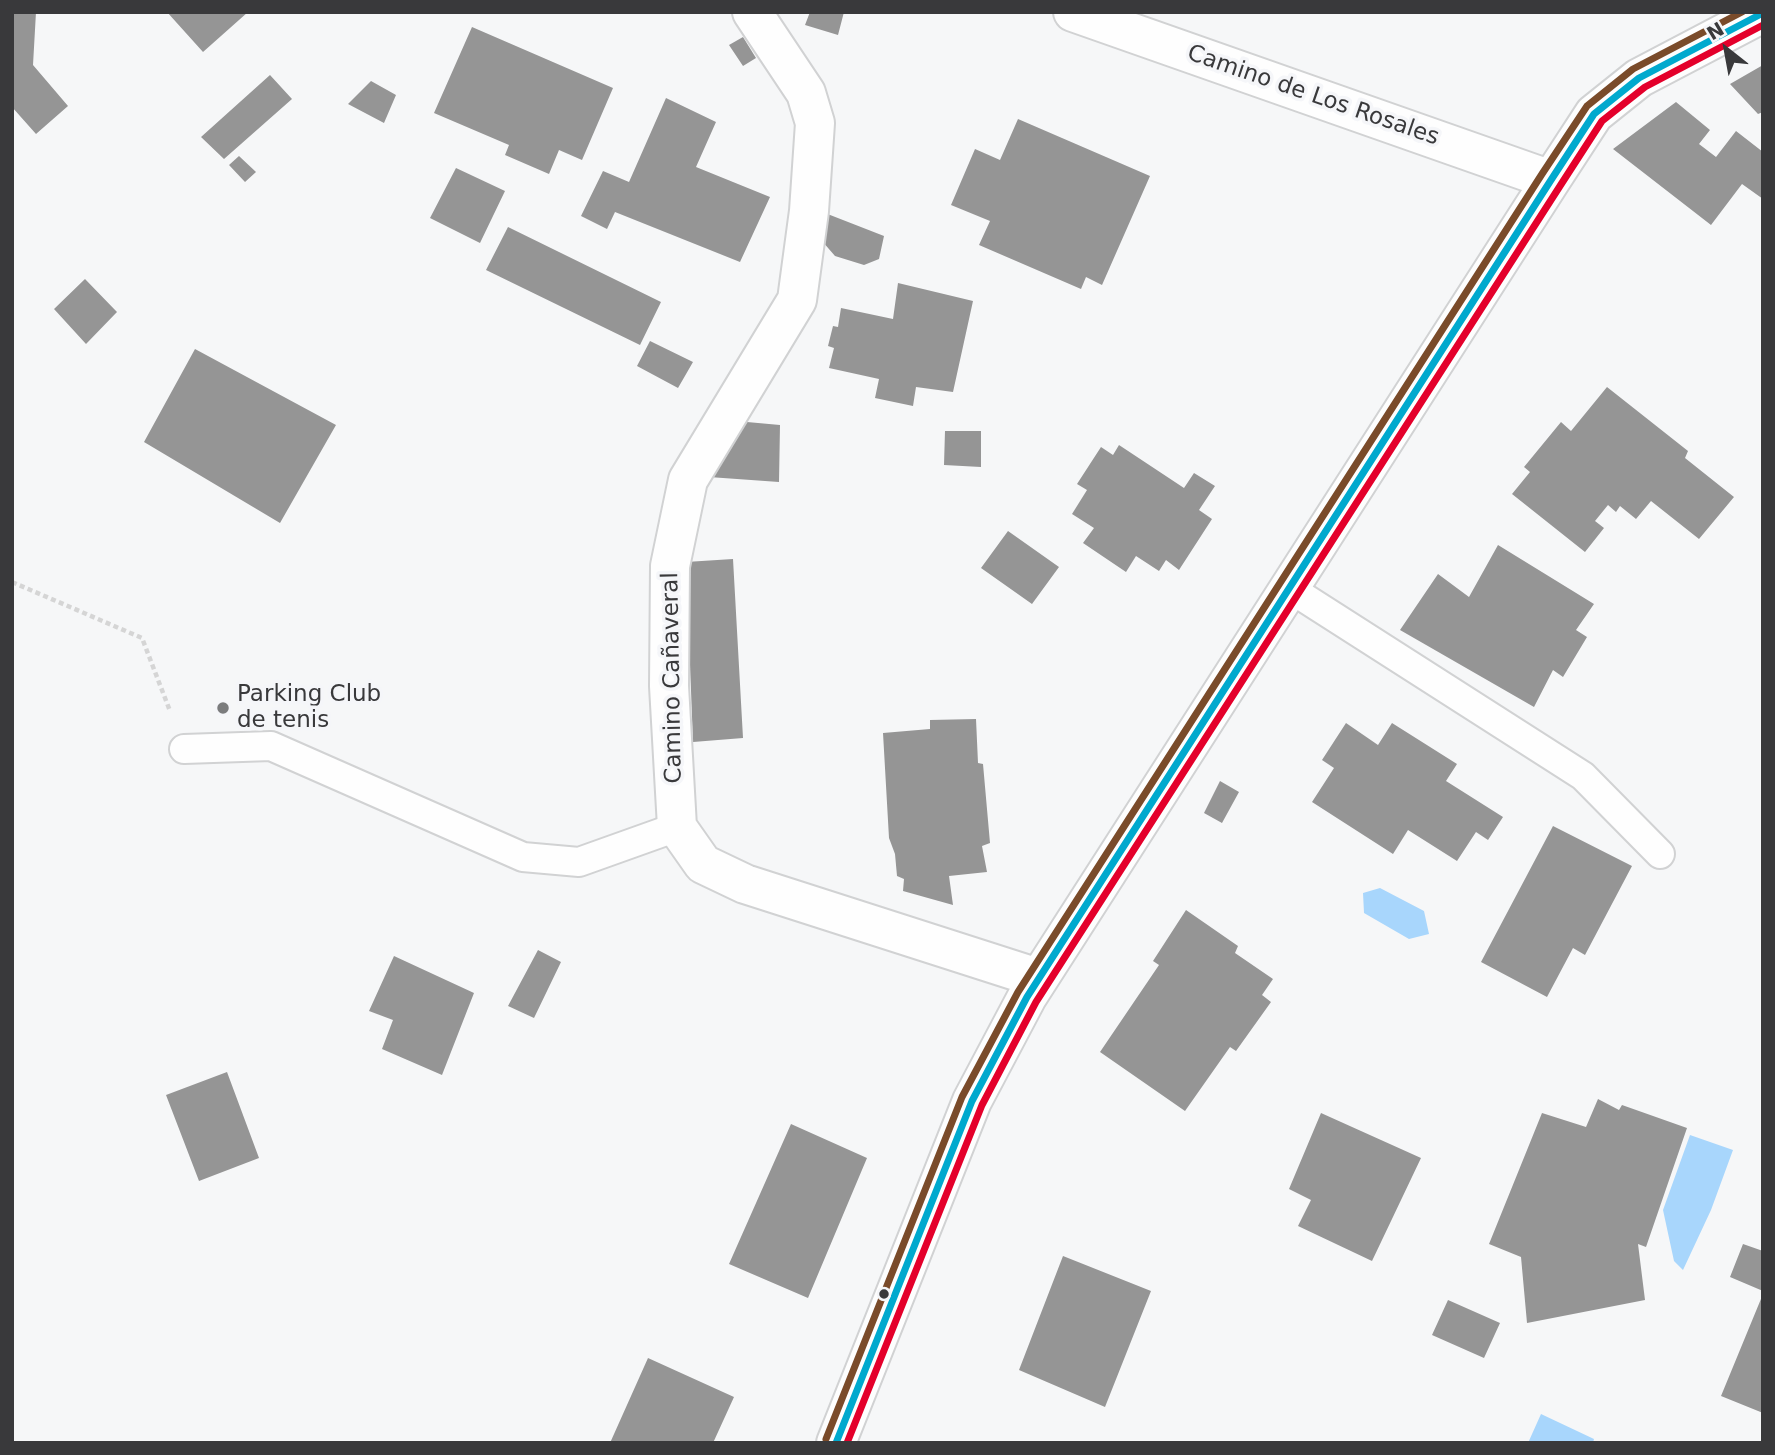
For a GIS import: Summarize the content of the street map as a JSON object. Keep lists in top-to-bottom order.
{
  "streets": {
    "street": ["Camino de Los Rosales", "Camino Cañaveral"]
  },
  "places": ["Parking Club de tenis"],
  "north": "top left"
}
